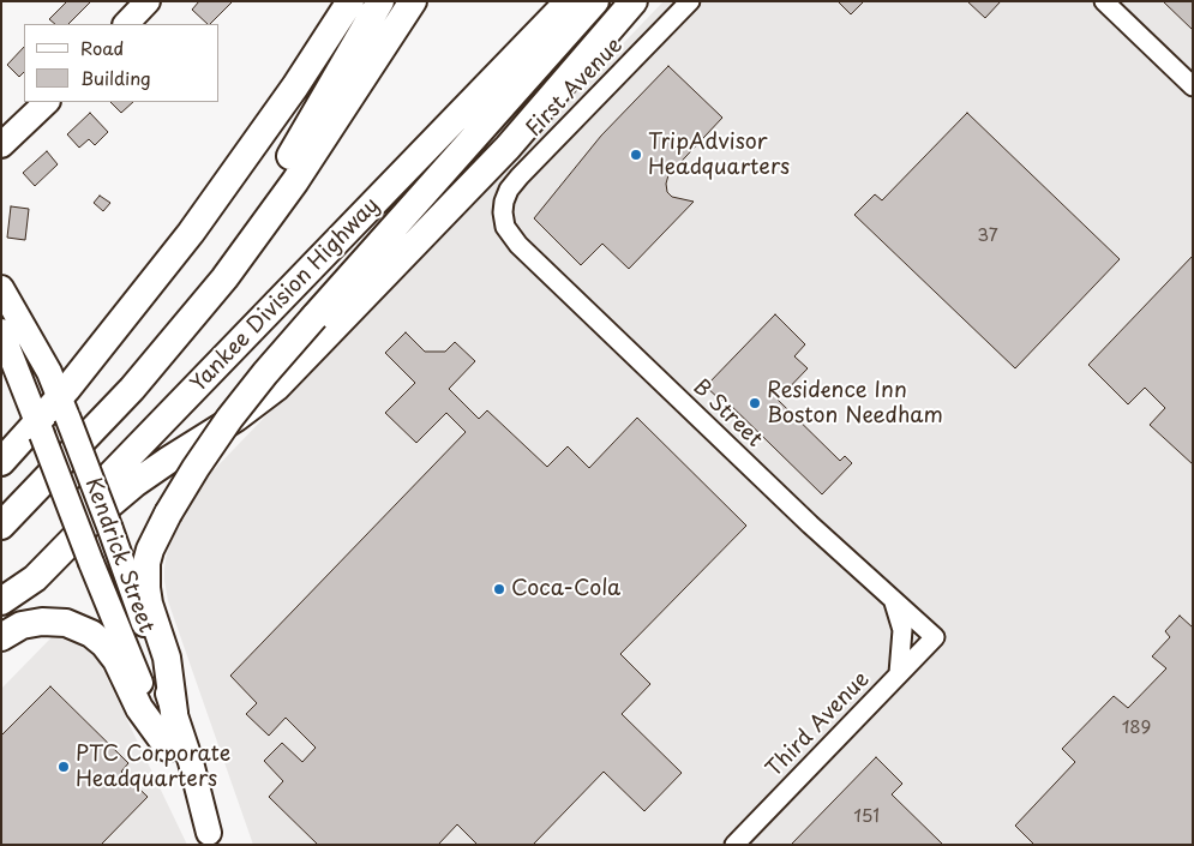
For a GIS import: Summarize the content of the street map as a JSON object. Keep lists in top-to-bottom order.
{
  "streets": {
    "highway": ["Yankee Division Highway"],
    "main road": ["Kendrick Street"],
    "street": ["First Avenue", "B Street", "Third Avenue"]
  },
  "crossings": [
    ["First Avenue", "B Street"],
    ["B Street", "Third Avenue"]
  ],
  "places": [
    "TripAdvisor Headquarters",
    "Residence Inn Boston Needham",
    "Coca-Cola",
    "PTC Corporate Headquarters"
  ],
  "house_numbers": ["37", "189", "151"],
  "legend": ["Road", "Building"]
}
